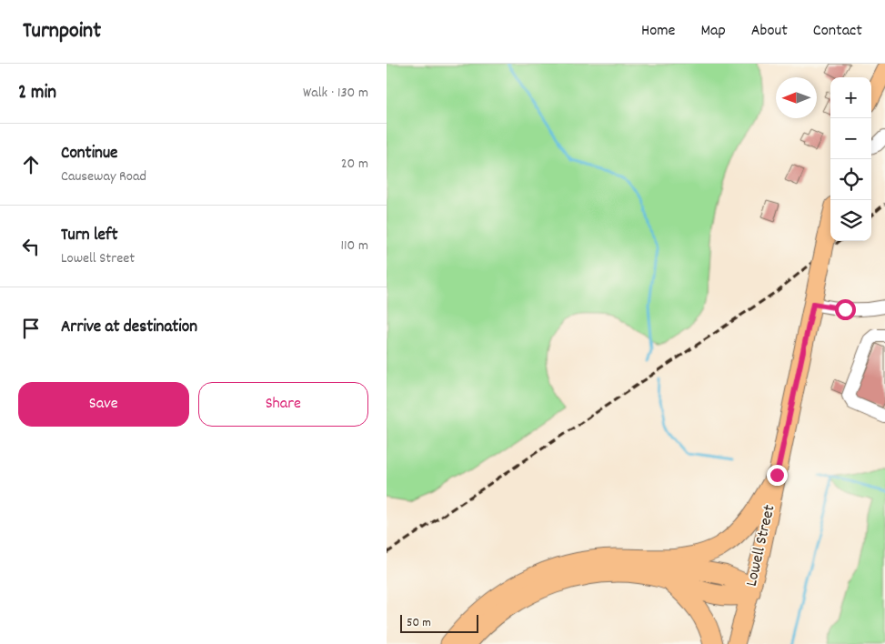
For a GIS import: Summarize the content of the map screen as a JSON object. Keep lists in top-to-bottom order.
{
  "streets": {
    "main road": ["Lowell Street"]
  },
  "scale_bar": "50 m",
  "north": "left",
  "page": {
    "header": "Turnpoint",
    "nav": [
      "Home",
      "Map",
      "About",
      "Contact"
    ],
    "heading": ["2 min", "Walk · 130 m"],
    "map_buttons": ["+", "−"],
    "list": [
      ["Continue", "Causeway Road", "20 m"],
      ["Turn left", "Lowell Street", "110 m"],
      "Arrive at destination"
    ],
    "buttons": ["Save", "Share"],
    "scale": "50 m"
  }
}
